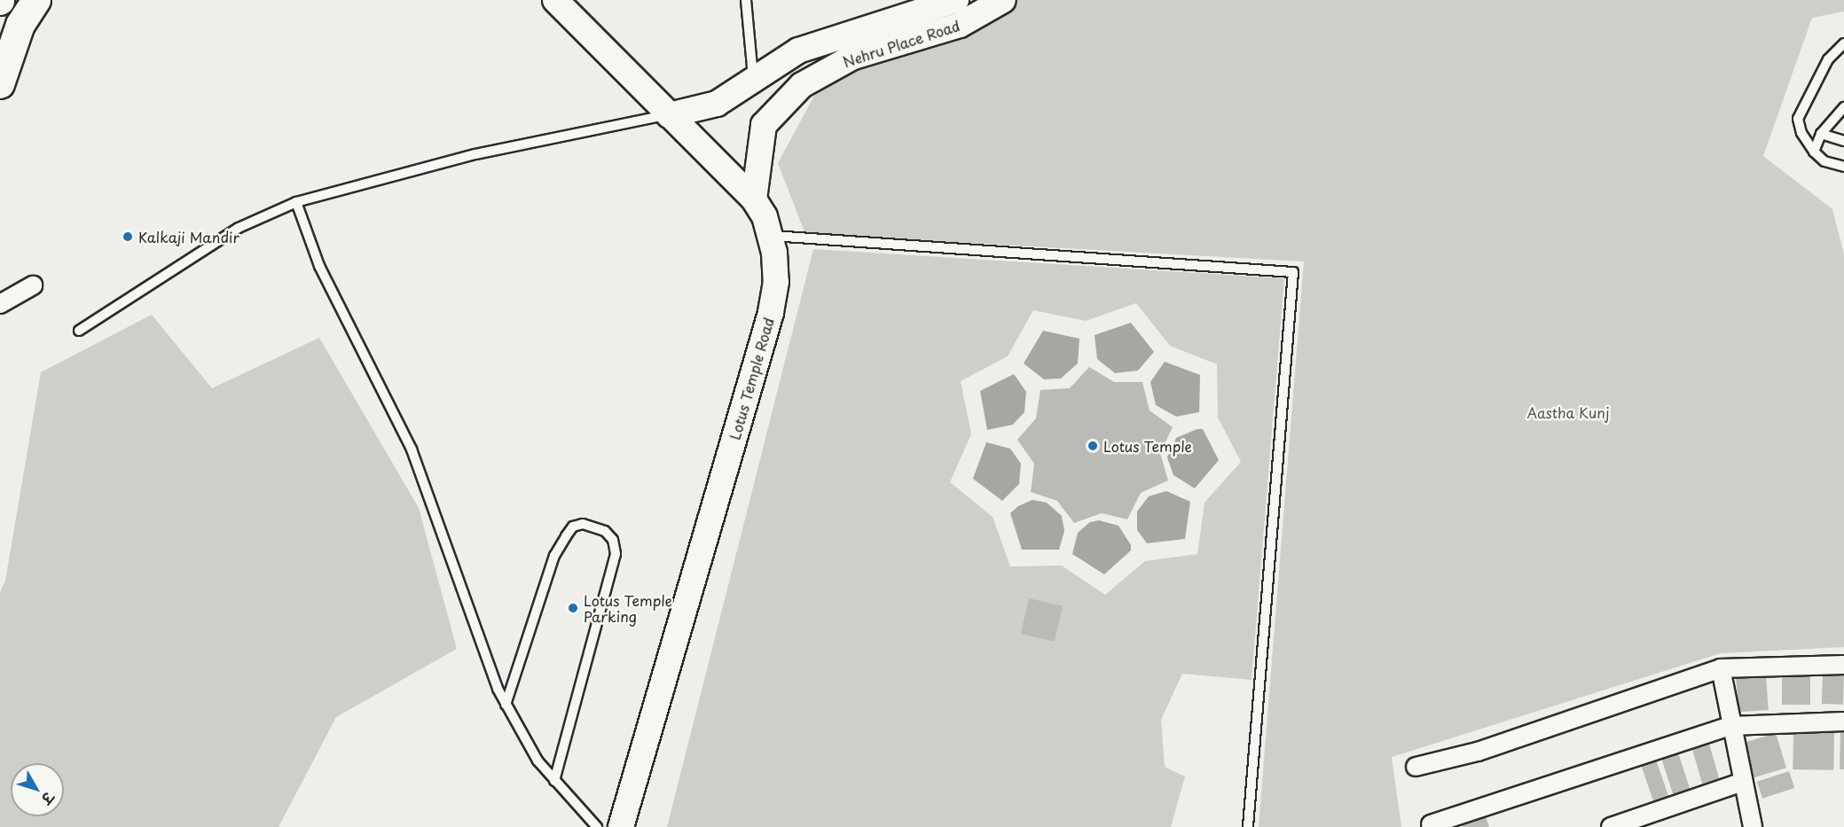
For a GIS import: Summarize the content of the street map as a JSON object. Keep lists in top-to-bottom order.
{
  "streets": {
    "street": ["Nehru Place Road", "Lotus Temple Road"]
  },
  "crossings": [
    ["Nehru Place Road", "Lotus Temple Road"]
  ],
  "parks": ["Aastha Kunj"],
  "places": ["Kalkaji Mandir", "Lotus Temple", "Lotus Temple Parking"],
  "north": "bottom right"
}
